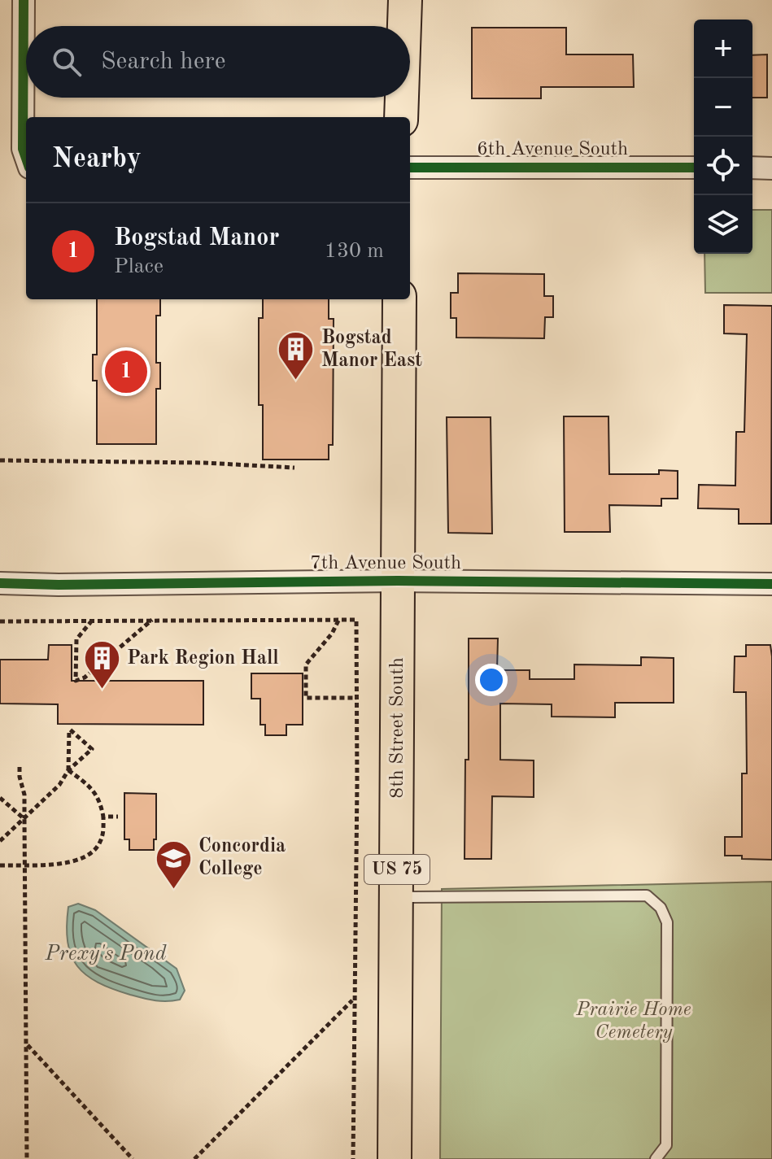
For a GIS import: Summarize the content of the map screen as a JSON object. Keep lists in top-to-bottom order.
{
  "streets": {
    "main road": ["8th Street South", "US 75"],
    "street": ["6th Avenue South", "7th Avenue South"]
  },
  "crossings": [
    ["7th Avenue South", "8th Street South"]
  ],
  "water": ["Prexy's Pond"],
  "parks": ["Prairie Home Cemetery"],
  "places": {
    "building": ["Bogstad Manor East", "Park Region Hall"],
    "school or university": ["Concordia College"]
  },
  "page": {
    "map_buttons": ["+", "−"],
    "search": "Search here",
    "heading": "Nearby",
    "list": [
      {
        "mark": "1",
        "name": "Bogstad Manor",
        "note": "Place",
        "value": "130 m"
      }
    ],
    "pins": "1"
  }
}
